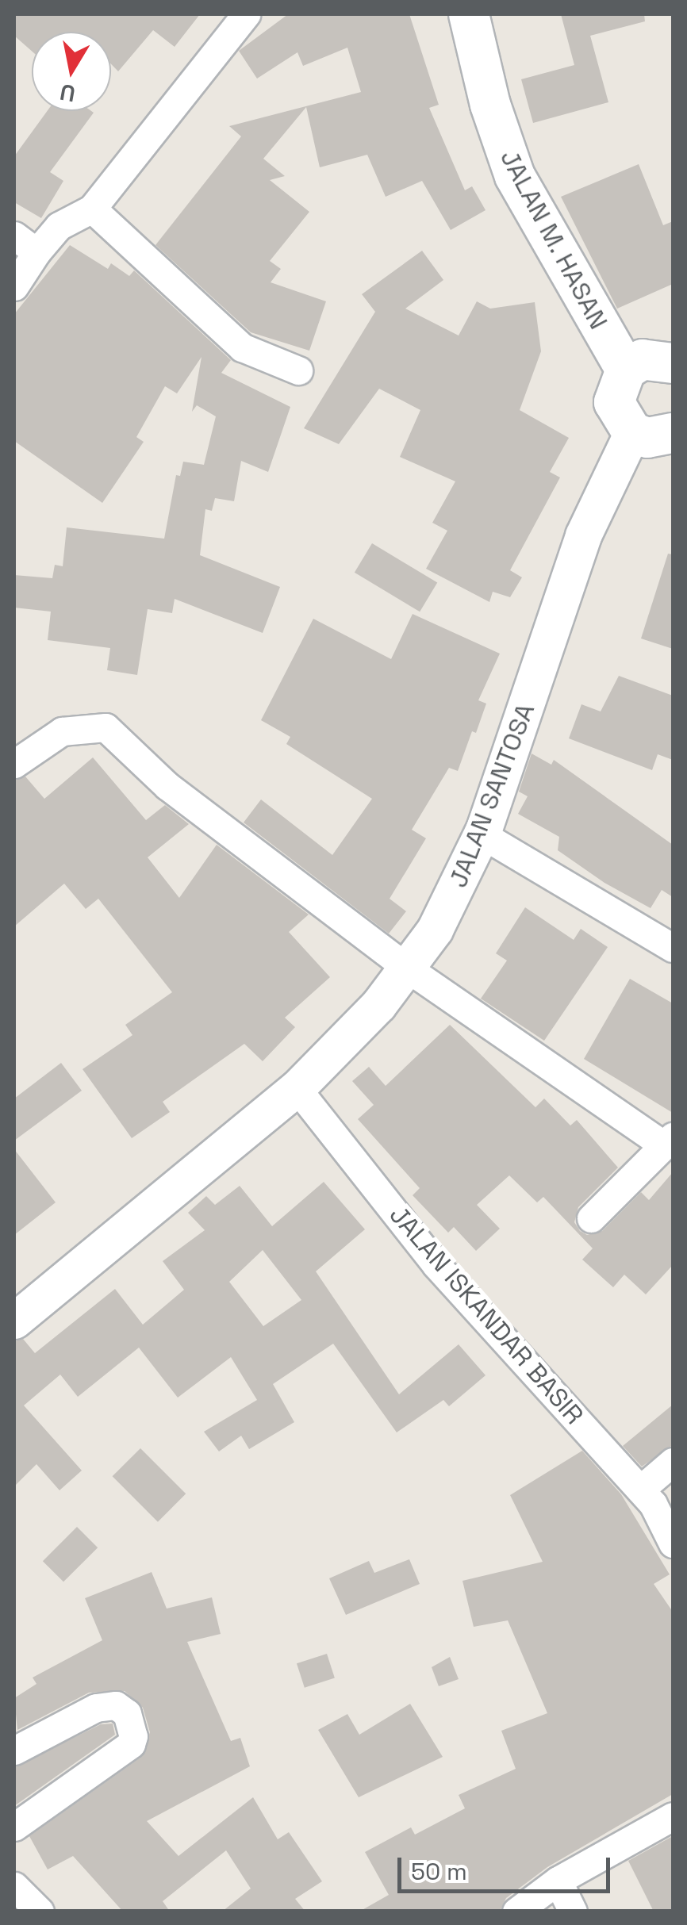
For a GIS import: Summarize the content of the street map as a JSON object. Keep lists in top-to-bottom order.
{
  "streets": {
    "main road": ["JALAN M. HASAN"],
    "street": ["JALAN SANTOSA", "JALAN ISKANDAR BASIR"]
  },
  "crossings": [
    ["JALAN SANTOSA", "JALAN ISKANDAR BASIR"]
  ],
  "scale_bar": "50 m",
  "north": "bottom"
}
